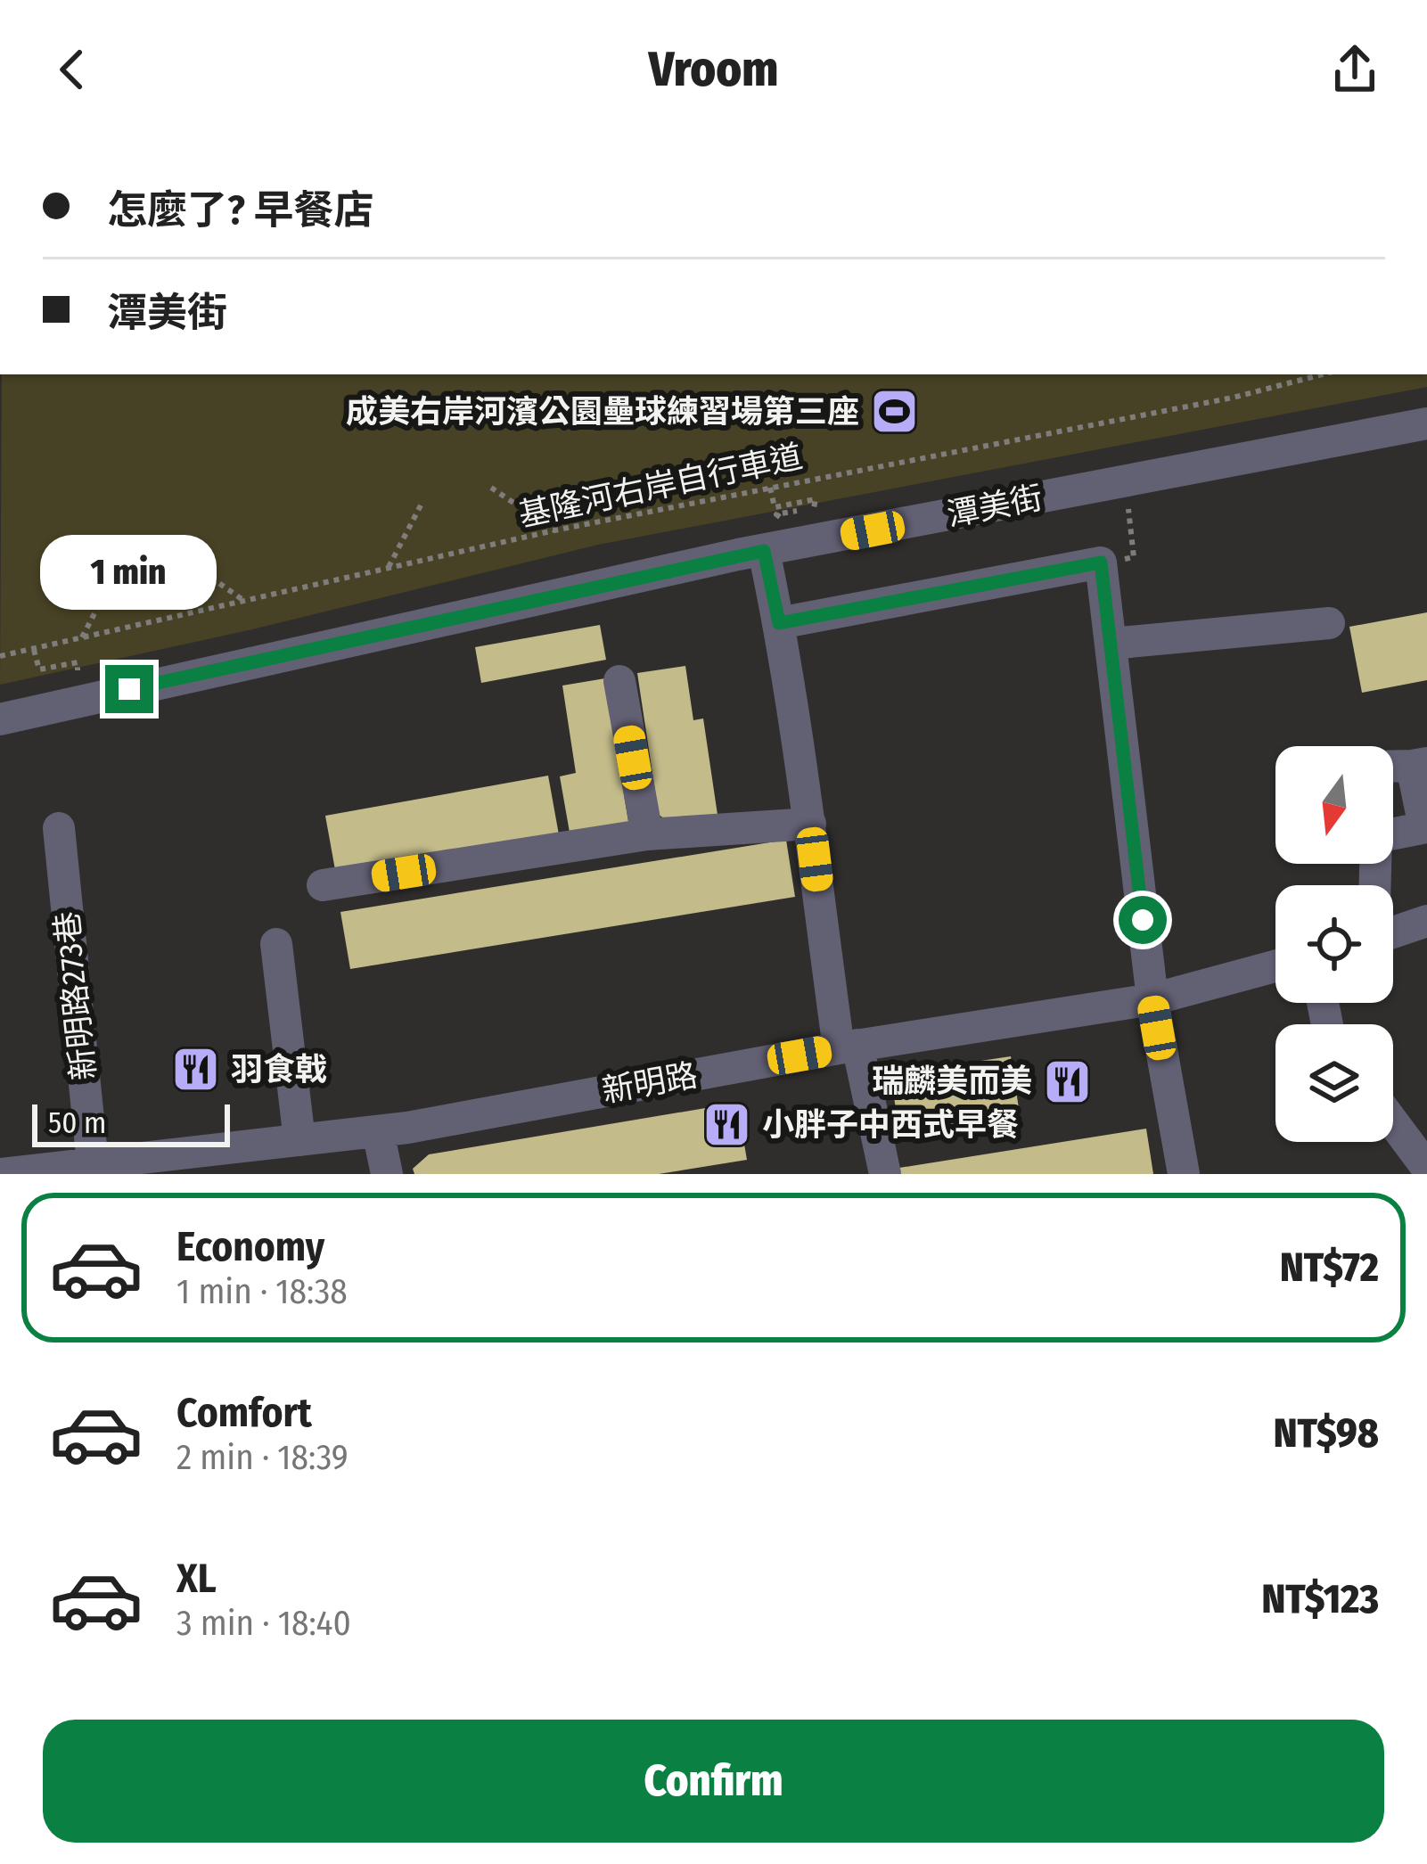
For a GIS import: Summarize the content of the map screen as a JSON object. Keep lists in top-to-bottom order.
{
  "streets": {
    "street": ["潭美街", "新明路273巷", "新明路"],
    "path": ["基隆河右岸自行車道"]
  },
  "crossings": [
    ["新明路273巷", "新明路"]
  ],
  "places": {
    "sports": ["成美右岸河濱公園壘球練習場第三座"],
    "restaurant": ["羽食戟", "瑞麟美而美", "小胖子中西式早餐"]
  },
  "scale_bar": "50 m",
  "north": "bottom",
  "page": {
    "header": "Vroom",
    "banner": ["怎麼了? 早餐店", "潭美街"],
    "bubble": "1 min",
    "scale": "50 m",
    "list": [
      {
        "name": "Economy",
        "note": "1 min · 18:38",
        "value": "NT$72"
      },
      {
        "name": "Comfort",
        "note": "2 min · 18:39",
        "value": "NT$98"
      },
      {
        "name": "XL",
        "note": "3 min · 18:40",
        "value": "NT$123"
      }
    ],
    "buttons": "Confirm"
  }
}
